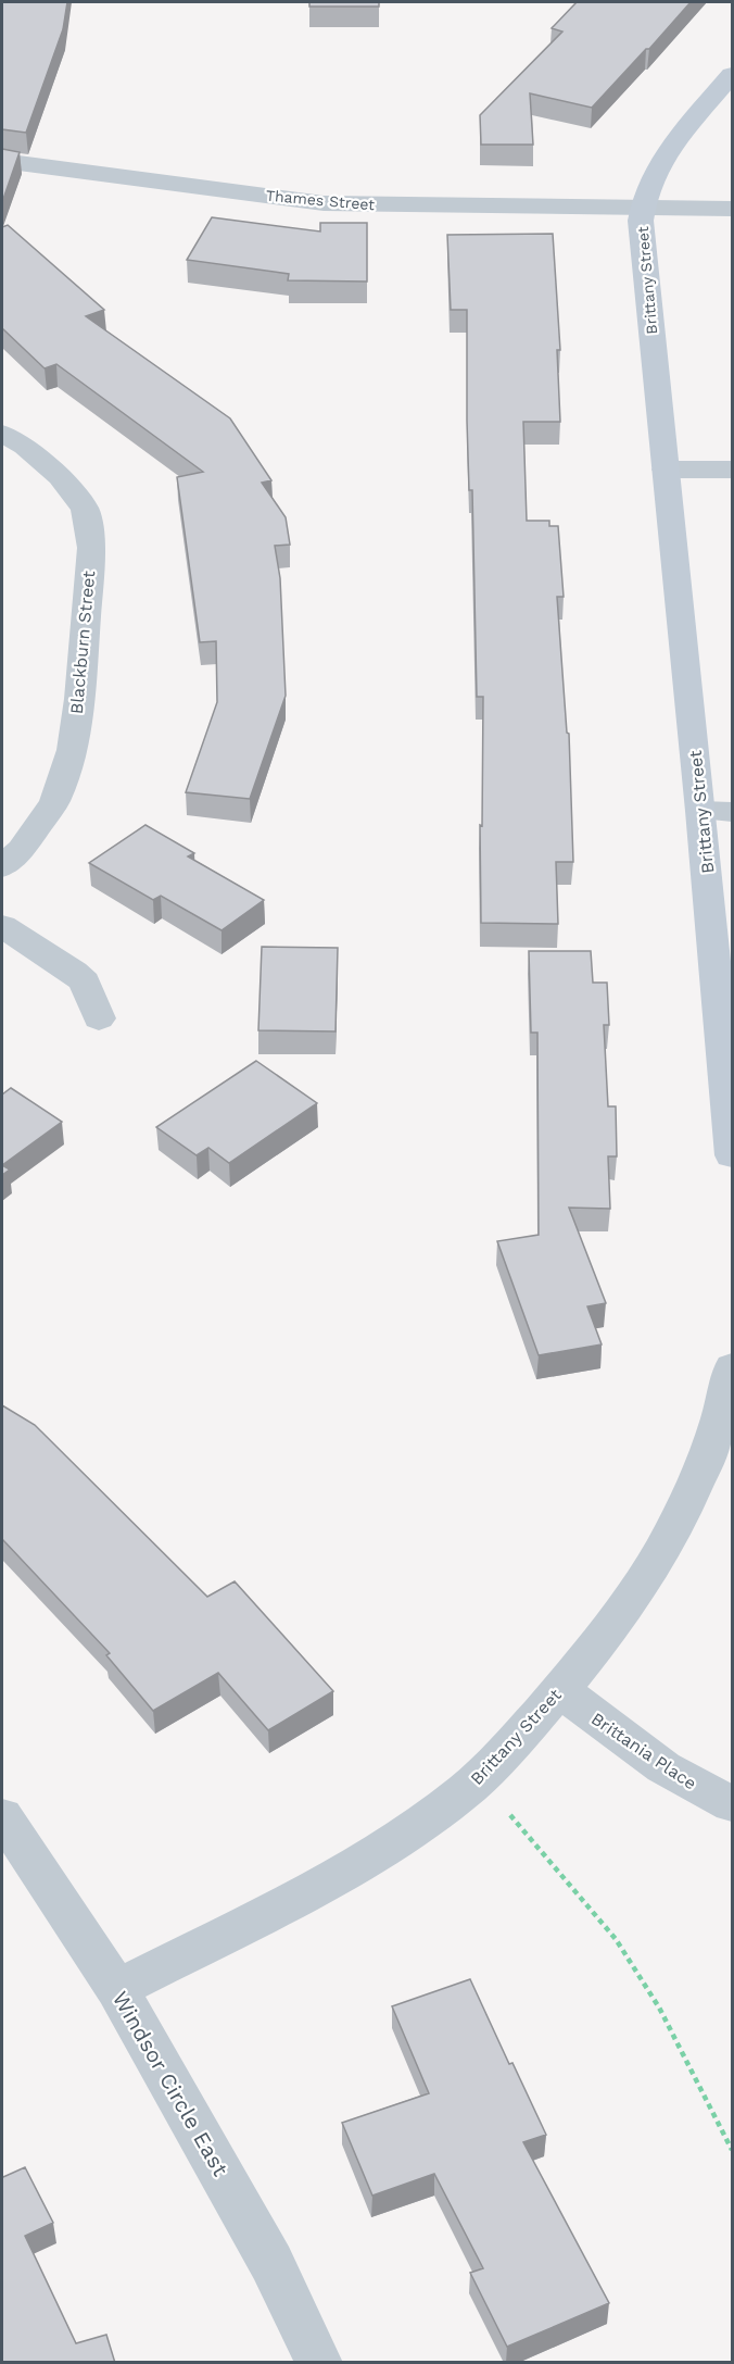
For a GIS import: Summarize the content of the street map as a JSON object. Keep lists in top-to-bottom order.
{
  "streets": {
    "street": [
      "Thames Street",
      "Brittany Street",
      "Blackburn Street",
      "Brittania Place",
      "Windsor Circle East"
    ]
  },
  "crossings": [
    ["Thames Street", "Brittany Street"],
    ["Brittany Street", "Brittania Place"],
    ["Brittany Street", "Windsor Circle East"]
  ]
}
